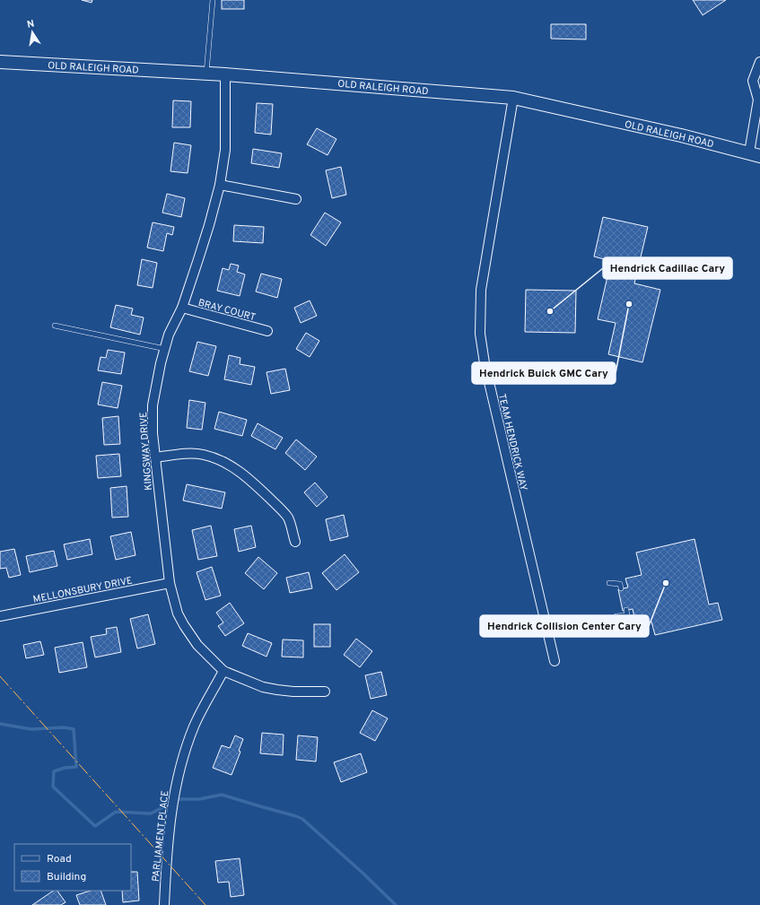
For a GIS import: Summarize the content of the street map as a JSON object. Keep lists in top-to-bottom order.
{
  "streets": {
    "street": [
      "OLD RALEIGH ROAD",
      "BRAY COURT",
      "TEAM HENDRICK WAY",
      "KINGSWAY DRIVE",
      "MELLONSBURY DRIVE",
      "PARLIAMENT PLACE"
    ]
  },
  "crossings": [
    ["OLD RALEIGH ROAD", "TEAM HENDRICK WAY"],
    ["OLD RALEIGH ROAD", "KINGSWAY DRIVE"],
    ["BRAY COURT", "KINGSWAY DRIVE"],
    ["KINGSWAY DRIVE", "MELLONSBURY DRIVE"],
    ["KINGSWAY DRIVE", "PARLIAMENT PLACE"]
  ],
  "places": ["Hendrick Buick GMC Cary", "Hendrick Cadillac Cary", "Hendrick Collision Center Cary"],
  "legend": ["Road", "Building"],
  "north": "top"
}
